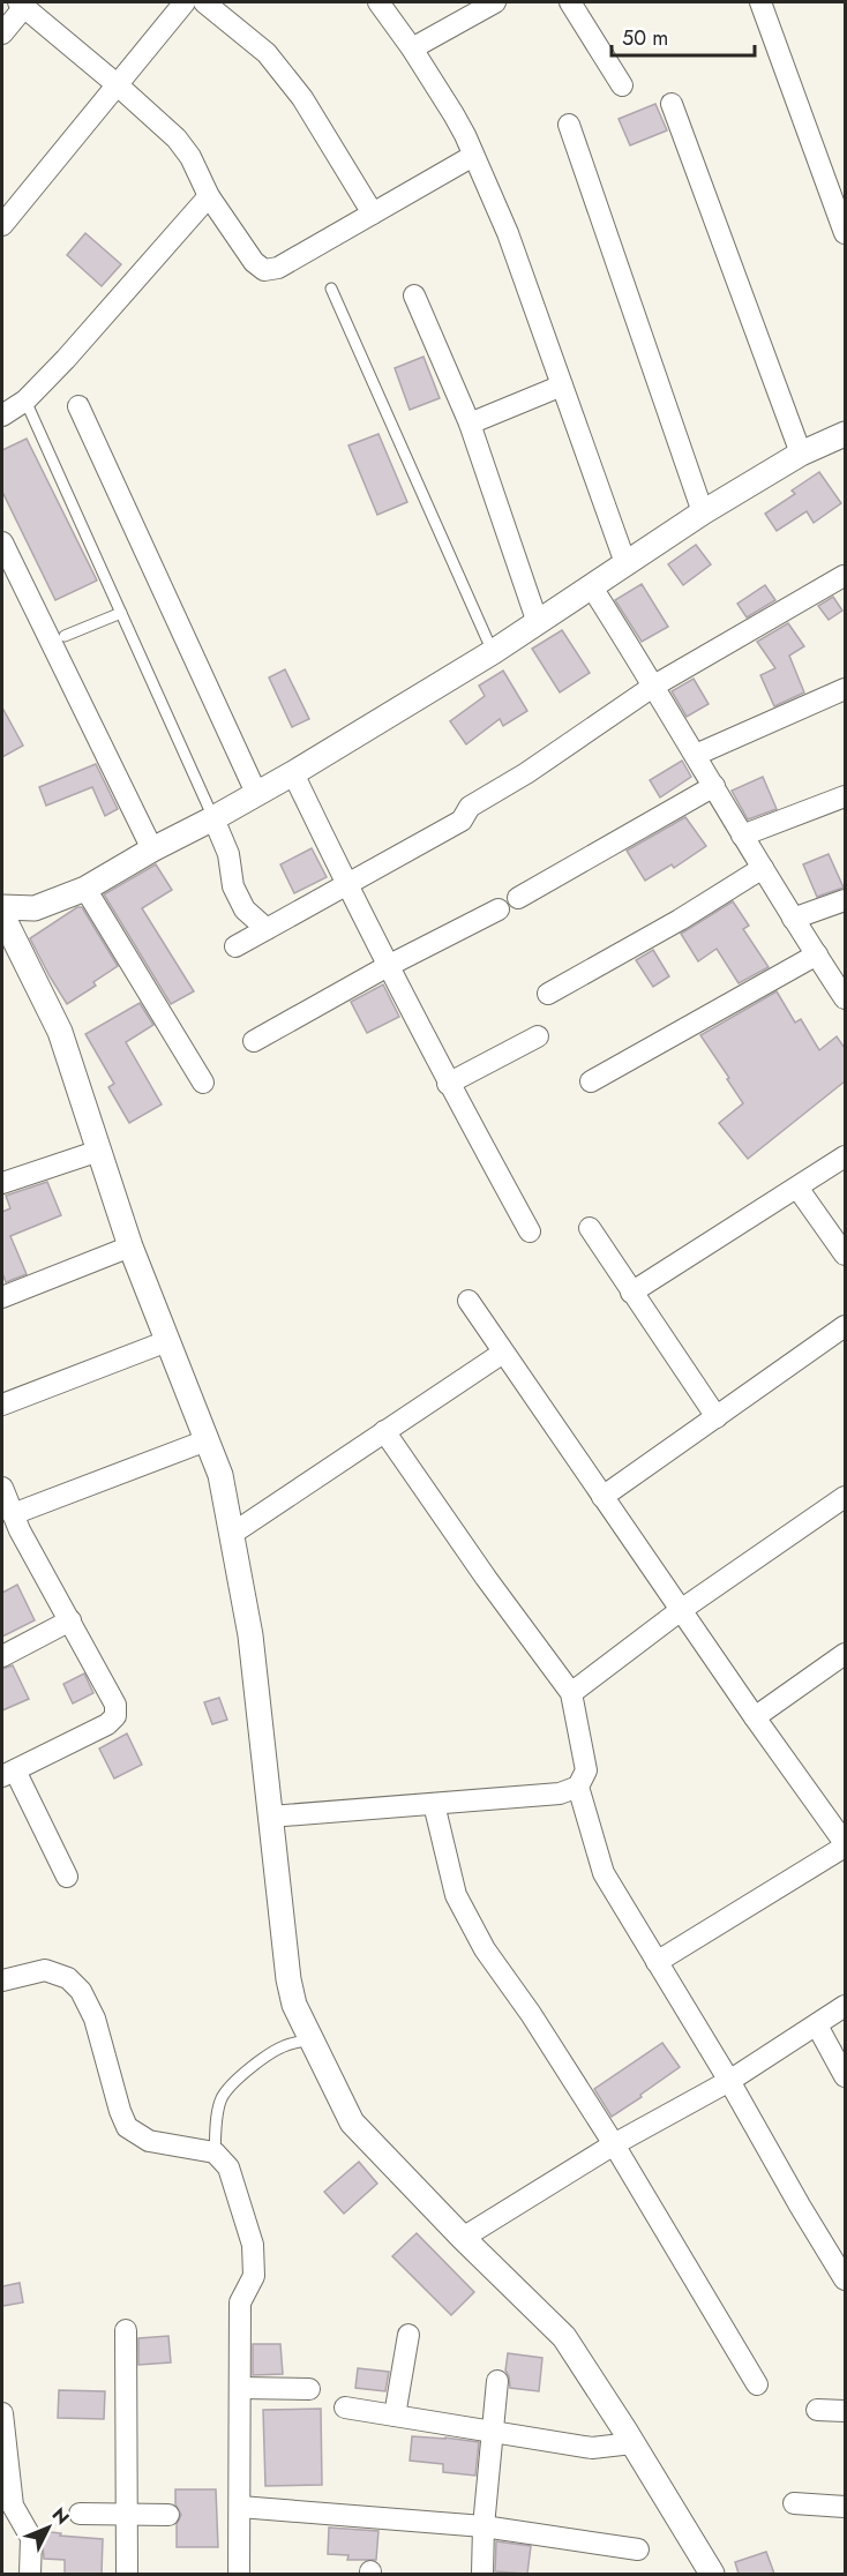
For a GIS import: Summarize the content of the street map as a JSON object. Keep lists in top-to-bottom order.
{
  "scale_bar": "50 m",
  "north": "top right"
}
